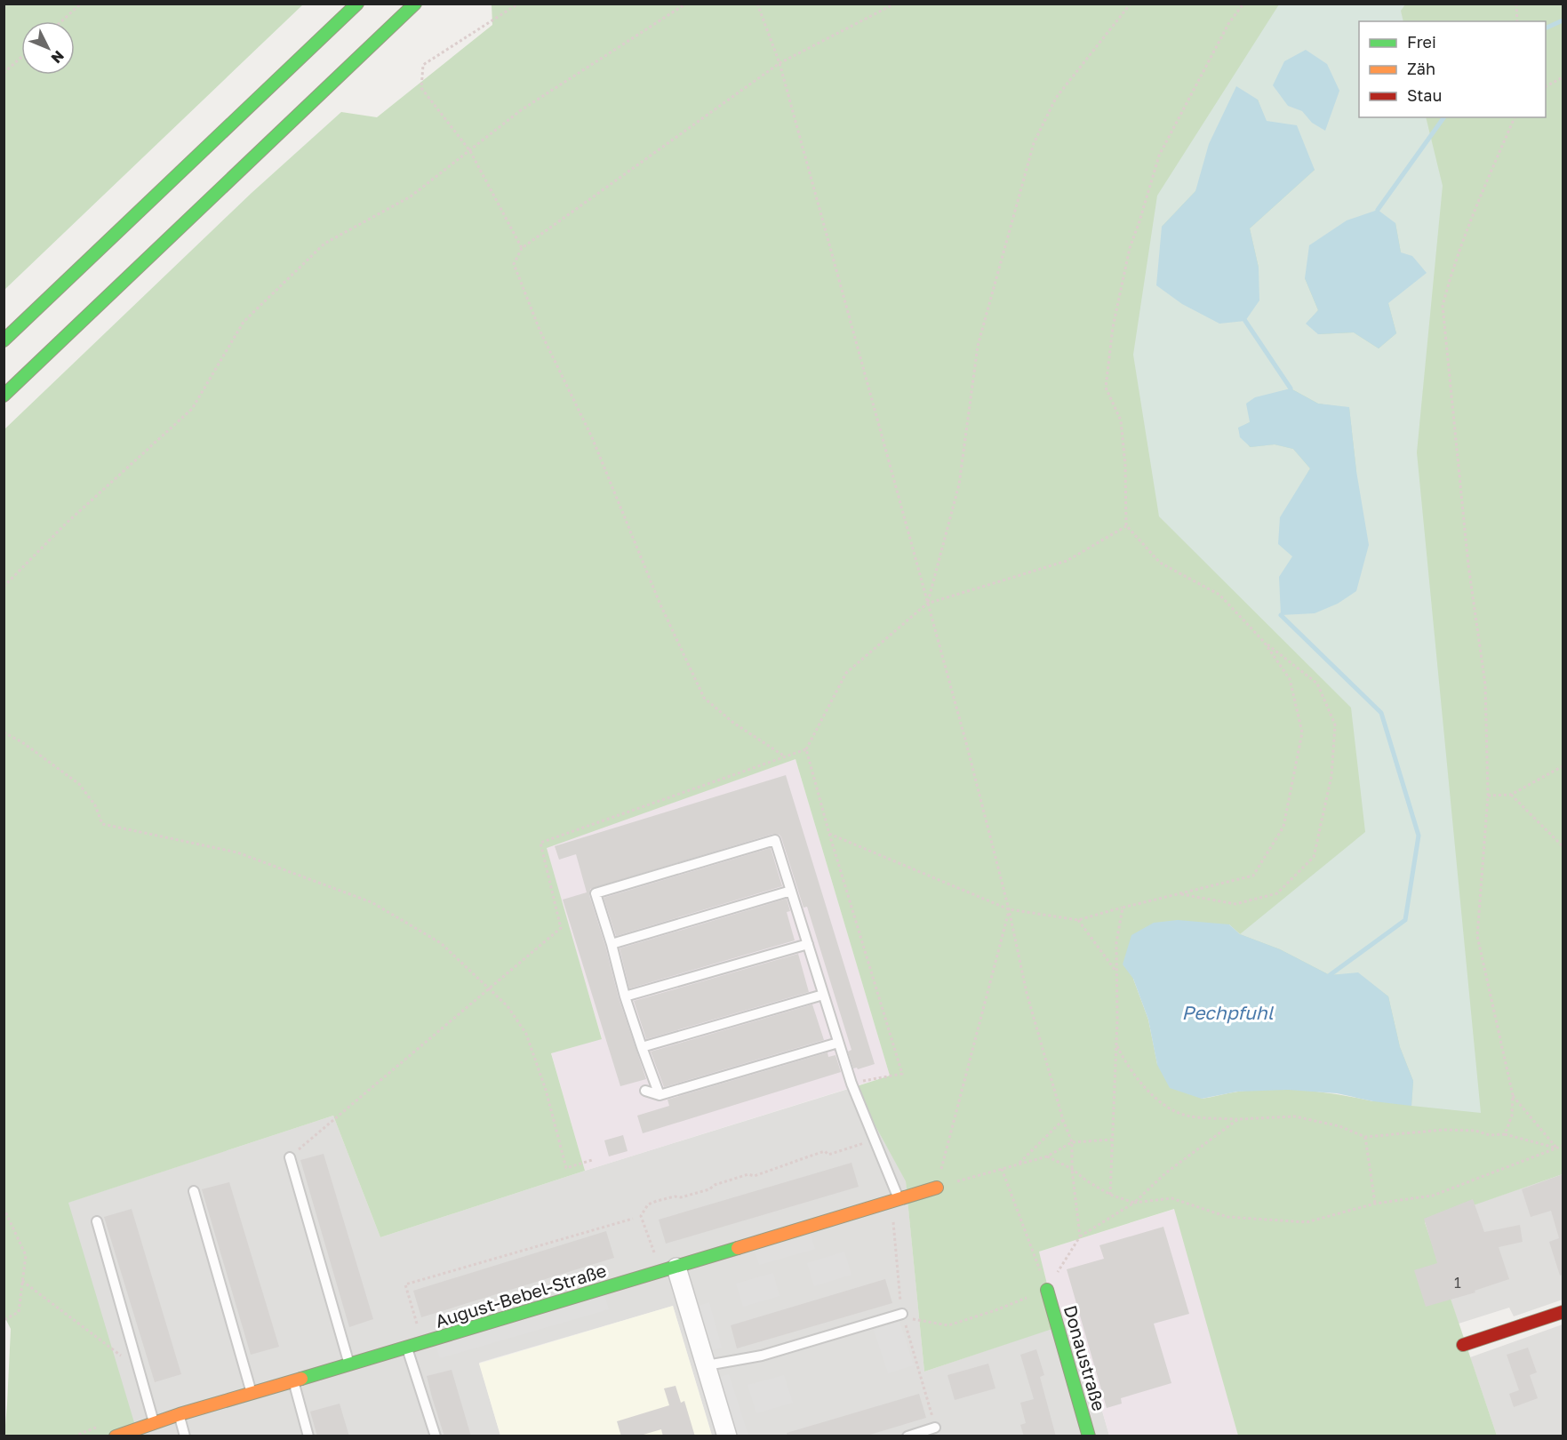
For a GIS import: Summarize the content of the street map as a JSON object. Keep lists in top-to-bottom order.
{
  "streets": {
    "main road": ["August-Bebel-Straße", "Donaustraße"]
  },
  "water": ["Pechpfuhl"],
  "house_numbers": ["1"],
  "legend": ["Frei", "Zäh", "Stau"],
  "north": "bottom right"
}
